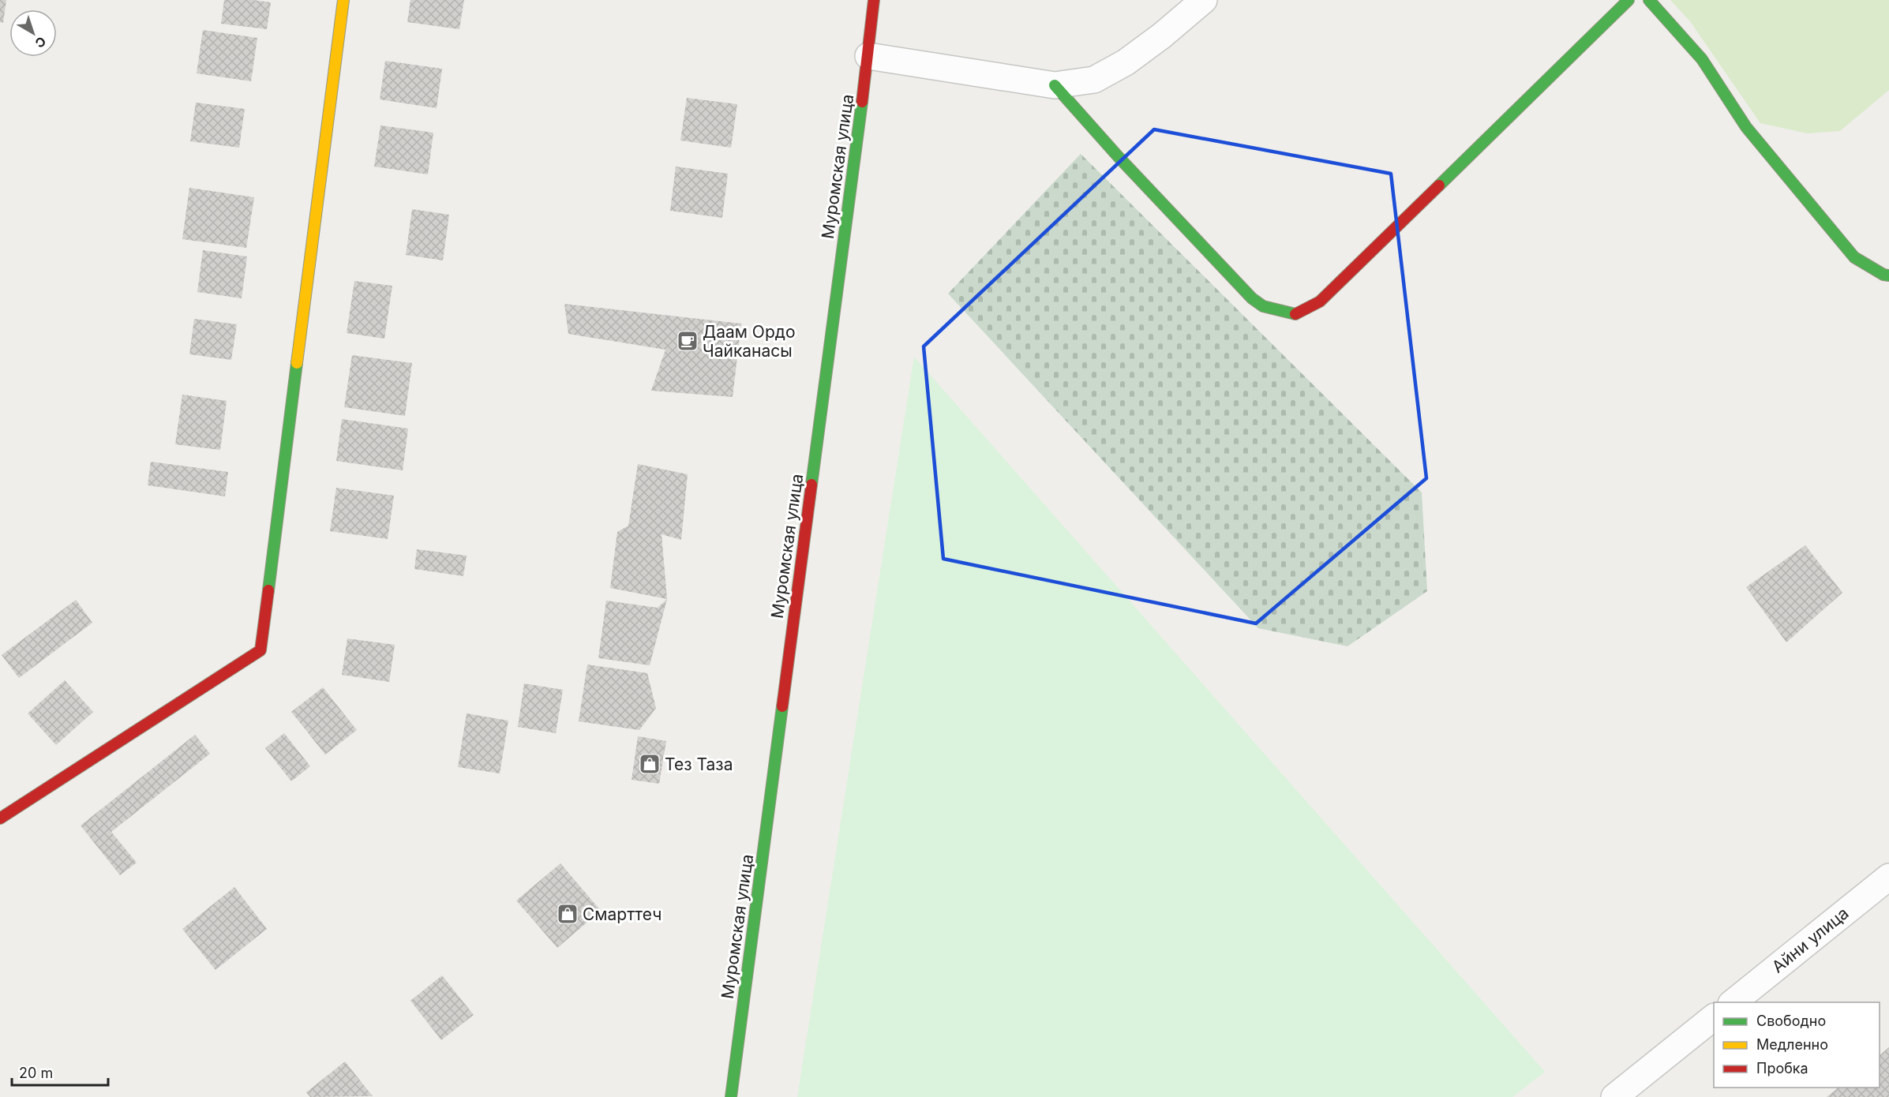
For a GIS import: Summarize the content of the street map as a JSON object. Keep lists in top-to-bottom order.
{
  "streets": {
    "street": ["Муромская улица", "Айни улица"]
  },
  "places": {
    "cafe": ["Даам Ордо Чайканасы"],
    "shop": ["Тез Таза", "Смарттеч"]
  },
  "legend": ["Свободно", "Медленно", "Пробка"],
  "scale_bar": "20 m",
  "north": "bottom right"
}
